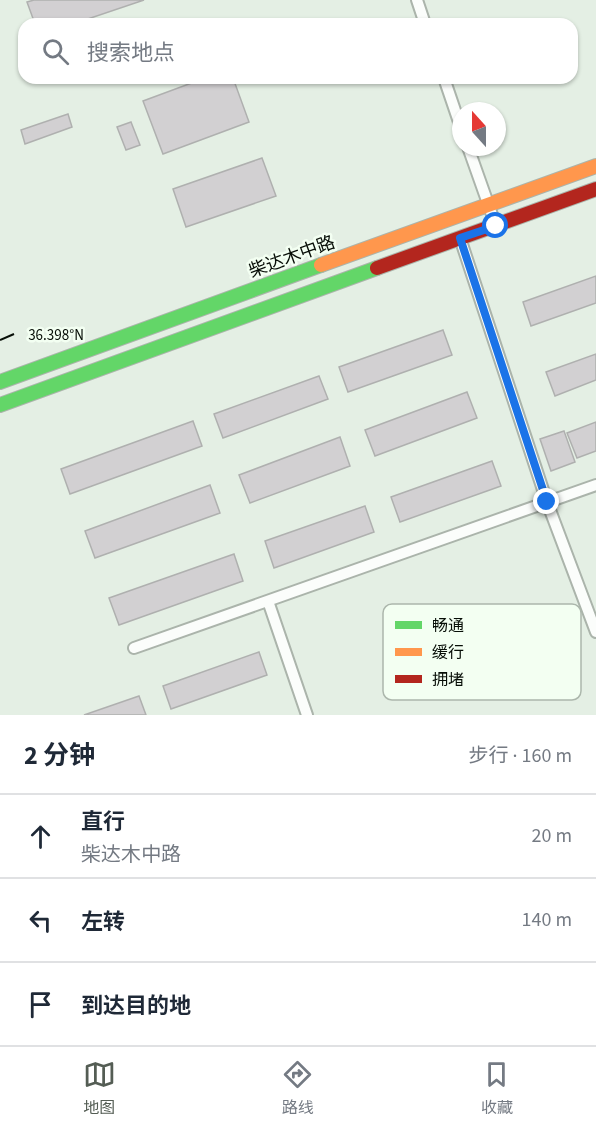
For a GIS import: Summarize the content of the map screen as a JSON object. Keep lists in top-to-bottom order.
{
  "streets": {
    "main road": ["柴达木中路"]
  },
  "legend": ["畅通", "缓行", "拥堵"],
  "north": "top",
  "page": {
    "search": "搜索地点",
    "heading": ["2 分钟", "步行 · 160 m"],
    "list": [
      ["直行", "柴达木中路", "20 m"],
      ["左转", "140 m"],
      "到达目的地"
    ],
    "nav": ["地图", "路线", "收藏"]
  },
  "coordinates": ["36.398°N"]
}
